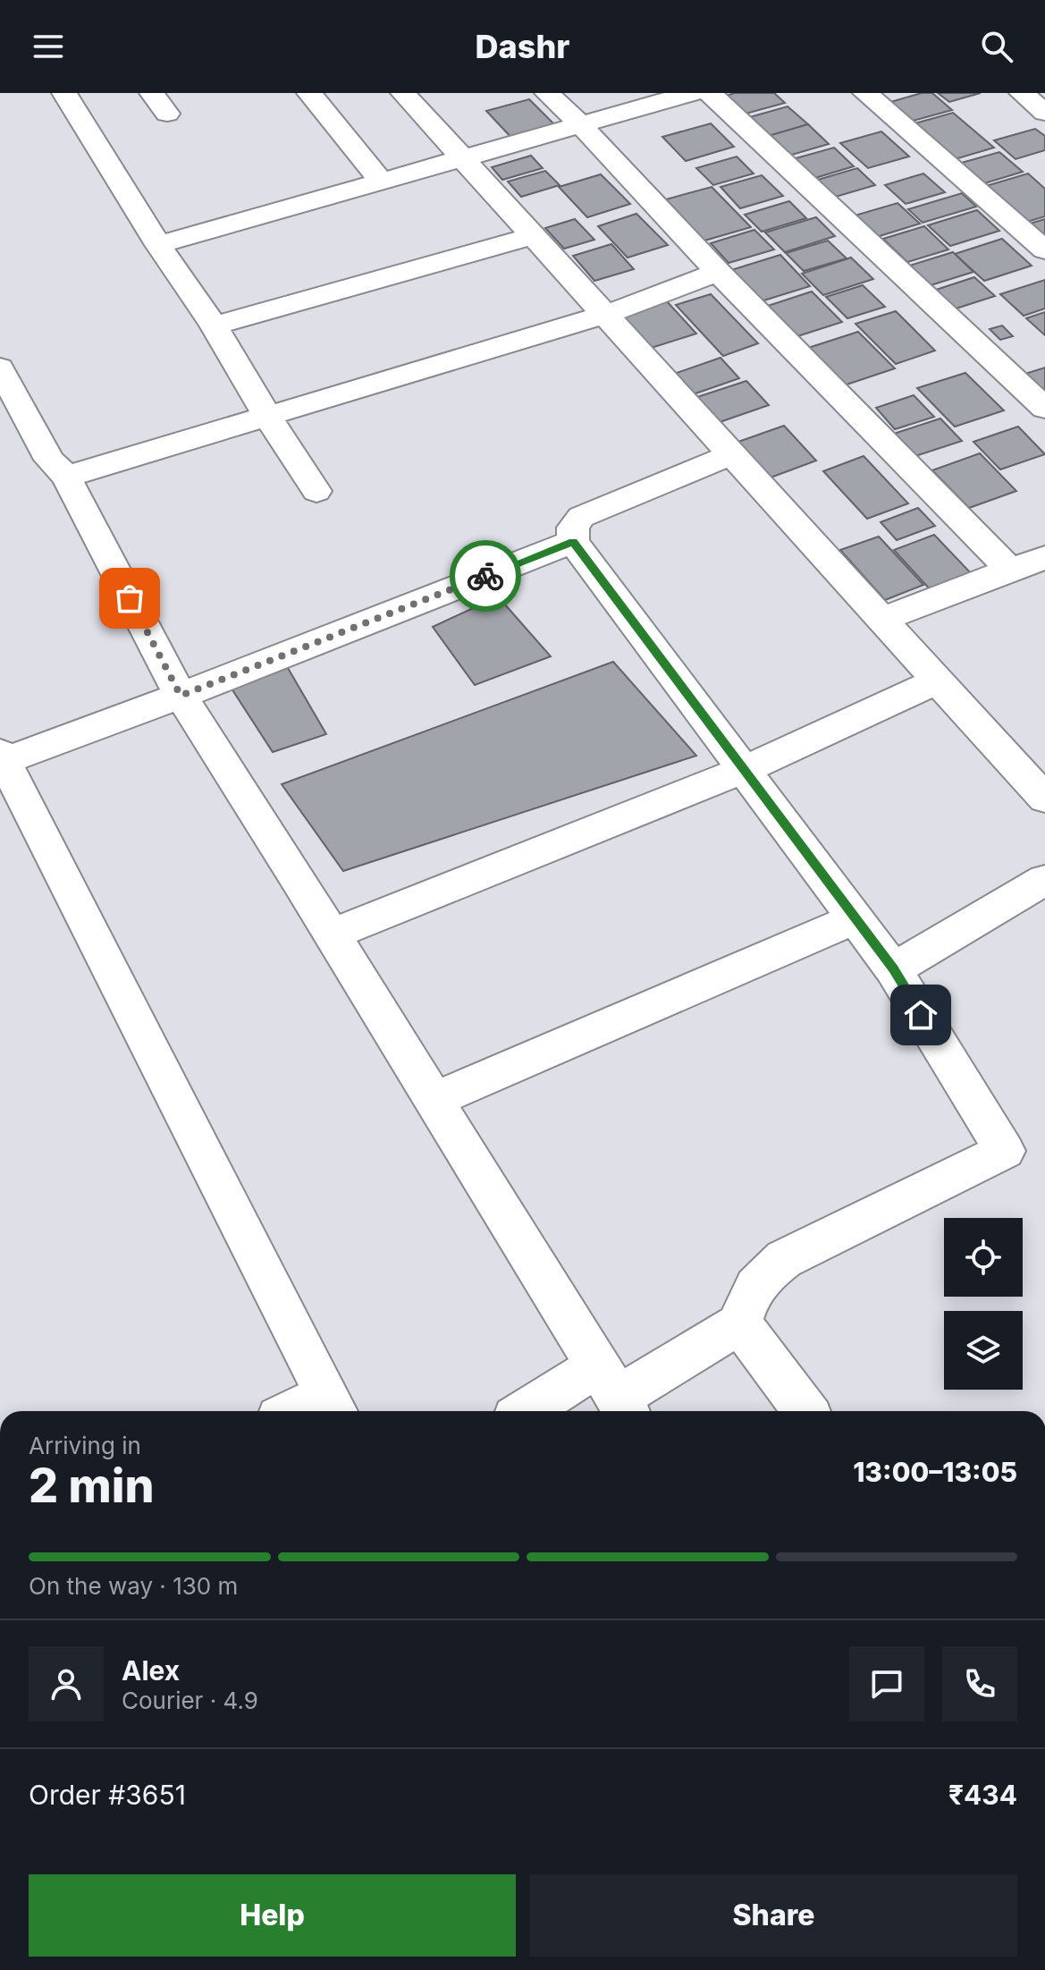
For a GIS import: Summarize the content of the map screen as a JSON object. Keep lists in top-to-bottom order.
{
  "page": {
    "header": "Dashr",
    "heading": ["2 min", "Arriving in", "13:00–13:05"],
    "panel": [
      "Alex",
      "Courier · 4.9",
      "Order #3651",
      "₹434"
    ],
    "bar": "On the way · 130 m",
    "buttons": ["Help", "Share"]
  }
}
